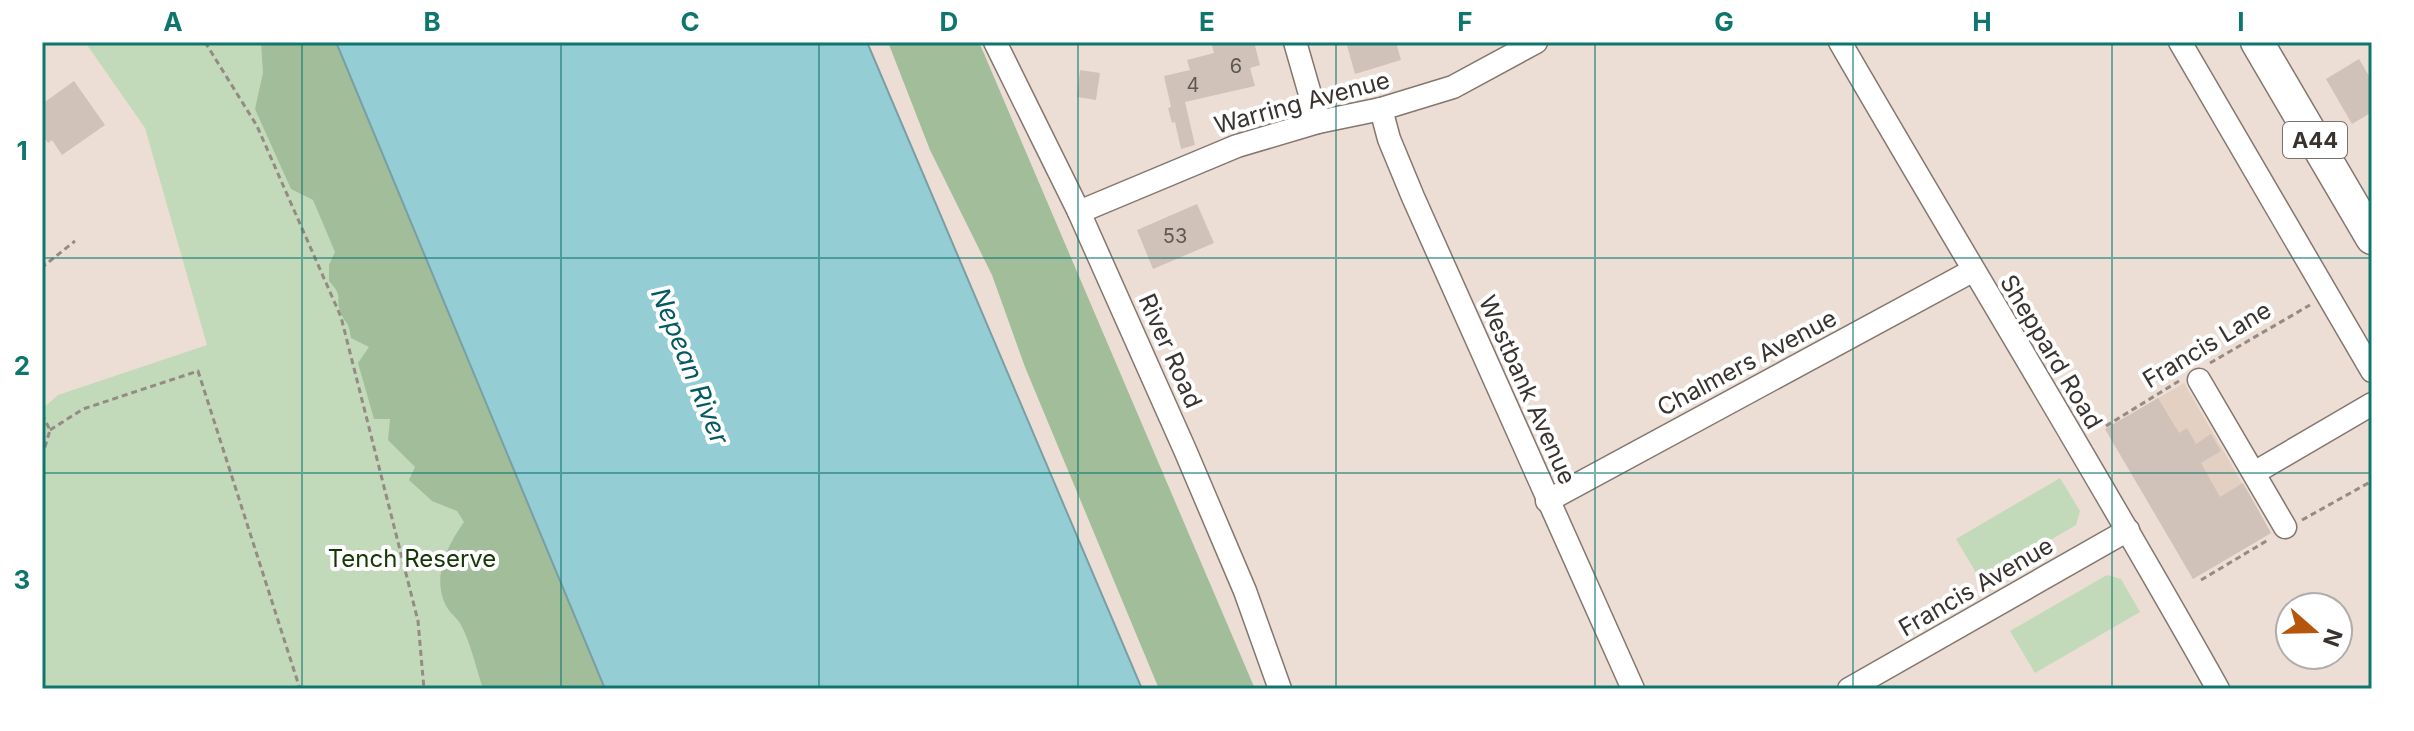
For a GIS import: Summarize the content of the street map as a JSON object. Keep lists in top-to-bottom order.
{
  "streets": {
    "highway": ["A44"],
    "street": [
      "Warring Avenue",
      "River Road",
      "Sheppard Road",
      "Chalmers Avenue",
      "Westbank Avenue",
      "Francis Avenue"
    ],
    "path": ["Francis Lane"]
  },
  "crossings": [
    ["Warring Avenue", "River Road"],
    ["Warring Avenue", "Westbank Avenue"],
    ["Sheppard Road", "Chalmers Avenue"],
    ["Sheppard Road", "Francis Avenue"],
    ["Chalmers Avenue", "Westbank Avenue"]
  ],
  "water": ["Nepean River"],
  "parks": ["Tench Reserve"],
  "house_numbers": ["6", "4", "53"],
  "north": "right",
  "grid": {
    "columns": [
      "A",
      "B",
      "C",
      "D",
      "E",
      "F",
      "G",
      "H",
      "I"
    ],
    "rows": ["1", "2", "3"]
  }
}
